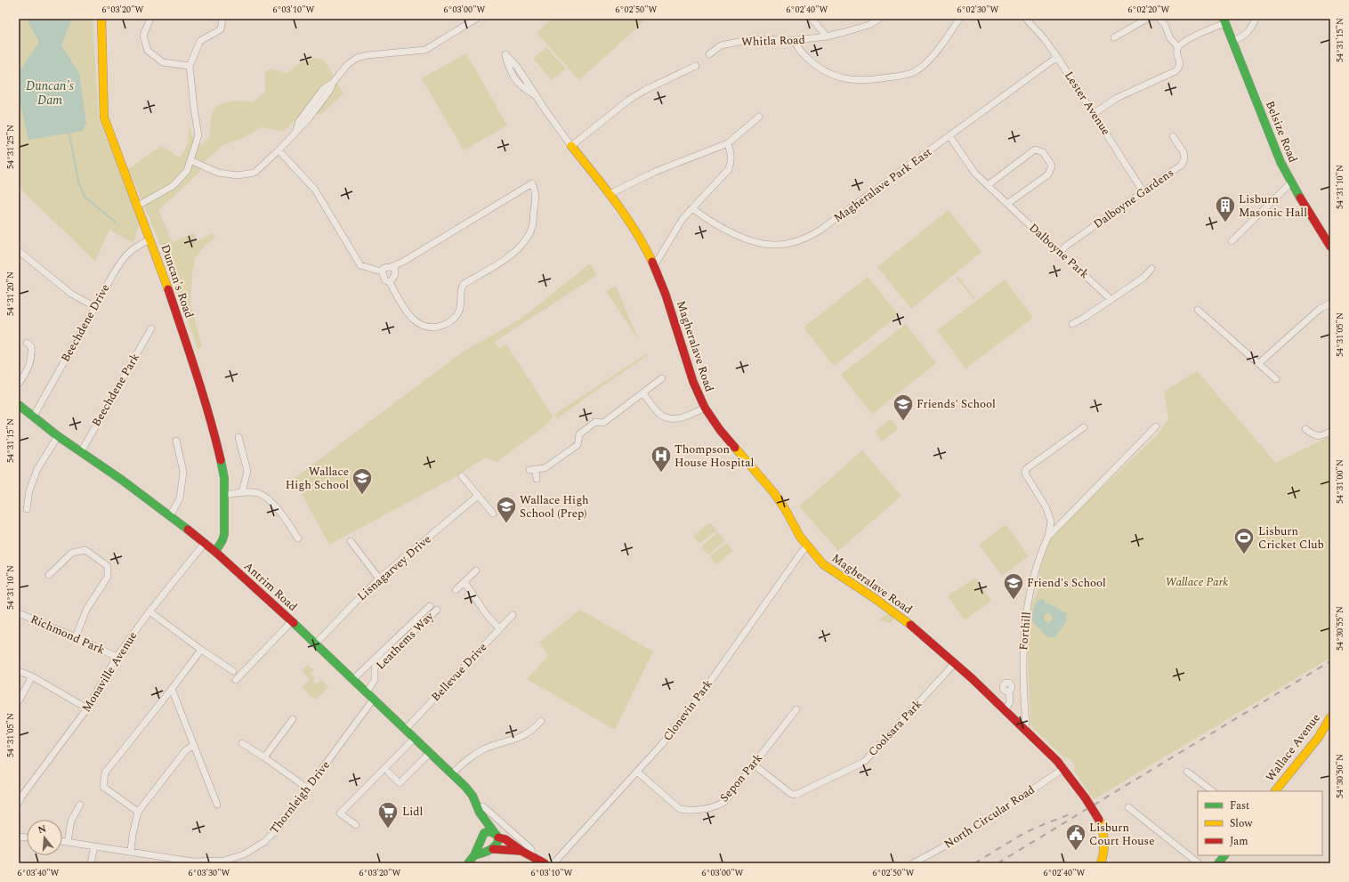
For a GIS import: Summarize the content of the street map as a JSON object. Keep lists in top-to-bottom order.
{
  "streets": {
    "street": [
      "Whitla Road",
      "Lester Avenue",
      "Belsize Road",
      "Magheralave Park East",
      "Dalboyne Gardens",
      "Dalboyne Park",
      "Duncan's Road",
      "Beechdene Drive",
      "Magheralave Road",
      "Beechdene Park",
      "Lisnagarvey Drive",
      "Antrim Road",
      "Forthill",
      "Richmond Park",
      "Leathems Way",
      "Monaville Avenue",
      "Bellevue Drive",
      "Clonevin Park",
      "Coolsara Park",
      "Wallace Avenue",
      "Sepon Park",
      "Thornleigh Drive",
      "North Circular Road"
    ]
  },
  "crossings": [
    ["Lester Avenue", "Magheralave Park East"],
    ["Lester Avenue", "Dalboyne Gardens"],
    ["Magheralave Park East", "Dalboyne Park"],
    ["Dalboyne Gardens", "Dalboyne Park"],
    ["Duncan's Road", "Beechdene Drive"],
    ["Duncan's Road", "Antrim Road"],
    ["Beechdene Drive", "Antrim Road"],
    ["Magheralave Road", "Forthill"],
    ["Magheralave Road", "Clonevin Park"],
    ["Magheralave Road", "Coolsara Park"],
    ["Magheralave Road", "North Circular Road"],
    ["Beechdene Park", "Antrim Road"],
    ["Lisnagarvey Drive", "Antrim Road"],
    ["Antrim Road", "Leathems Way"],
    ["Antrim Road", "Monaville Avenue"],
    ["Antrim Road", "Bellevue Drive"],
    ["Antrim Road", "Thornleigh Drive"],
    ["Richmond Park", "Monaville Avenue"],
    ["Clonevin Park", "Sepon Park"],
    ["Coolsara Park", "Sepon Park"]
  ],
  "water": ["Duncan's Dam"],
  "parks": ["Wallace Park"],
  "places": {
    "building": ["Lisburn Masonic Hall"],
    "school or university": [
      "Friends' School",
      "Wallace High School",
      "Wallace High School (Prep)",
      "Friend's School"
    ],
    "hospital": ["Thompson House Hospital"],
    "sports": ["Lisburn Cricket Club"],
    "supermarket": ["Lidl"],
    "public building": ["Lisburn Court House"]
  },
  "legend": ["Fast", "Slow", "Jam"],
  "north": "top",
  "coordinates": [
    "6°03'20\"W",
    "6°03'10\"W",
    "6°03'00\"W",
    "6°02'50\"W",
    "6°02'40\"W",
    "6°02'30\"W",
    "6°02'20\"W",
    "54°31'15\"N",
    "54°31'25\"N",
    "54°31'10\"N",
    "54°31'20\"N",
    "54°31'05\"N",
    "54°31'00\"N",
    "54°30'55\"N",
    "54°30'50\"N",
    "6°03'40\"W",
    "6°03'30\"W"
  ]
}
